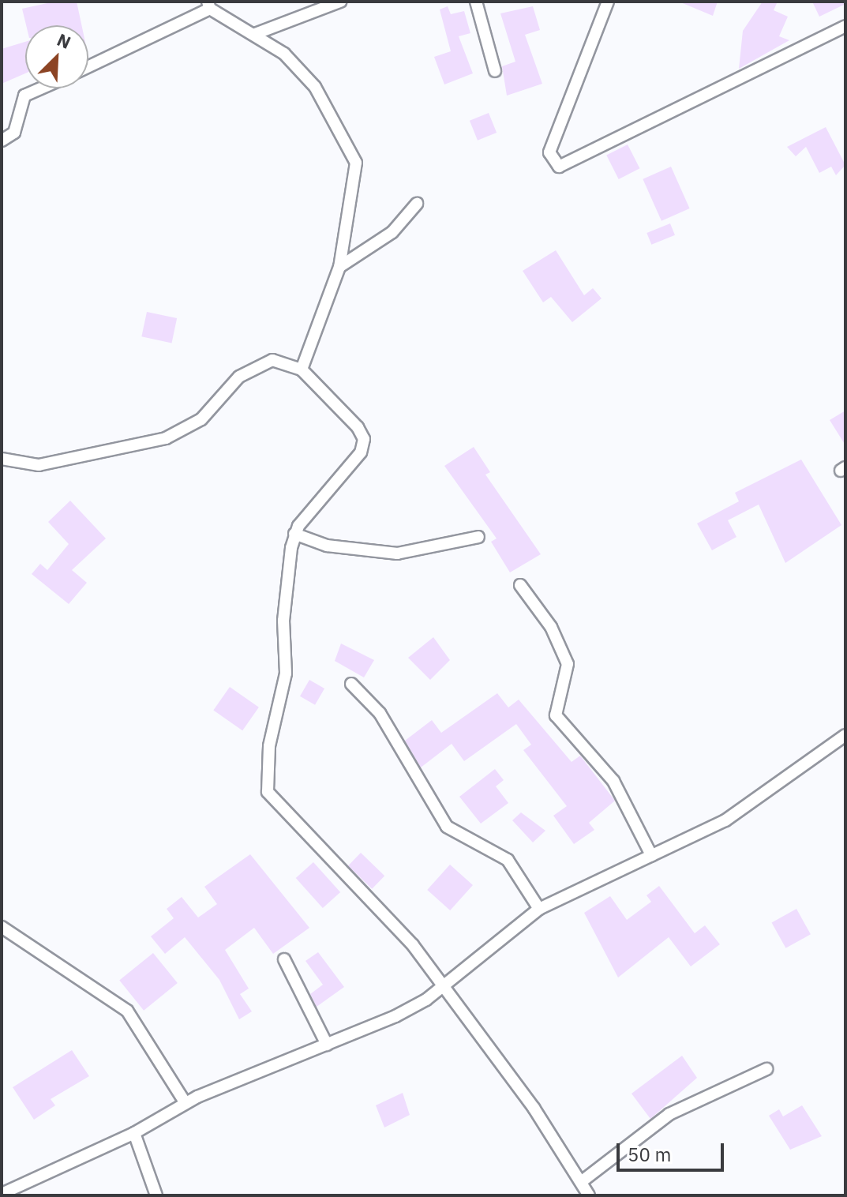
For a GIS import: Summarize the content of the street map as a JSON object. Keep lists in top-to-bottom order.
{
  "scale_bar": "50 m",
  "north": "top right"
}
